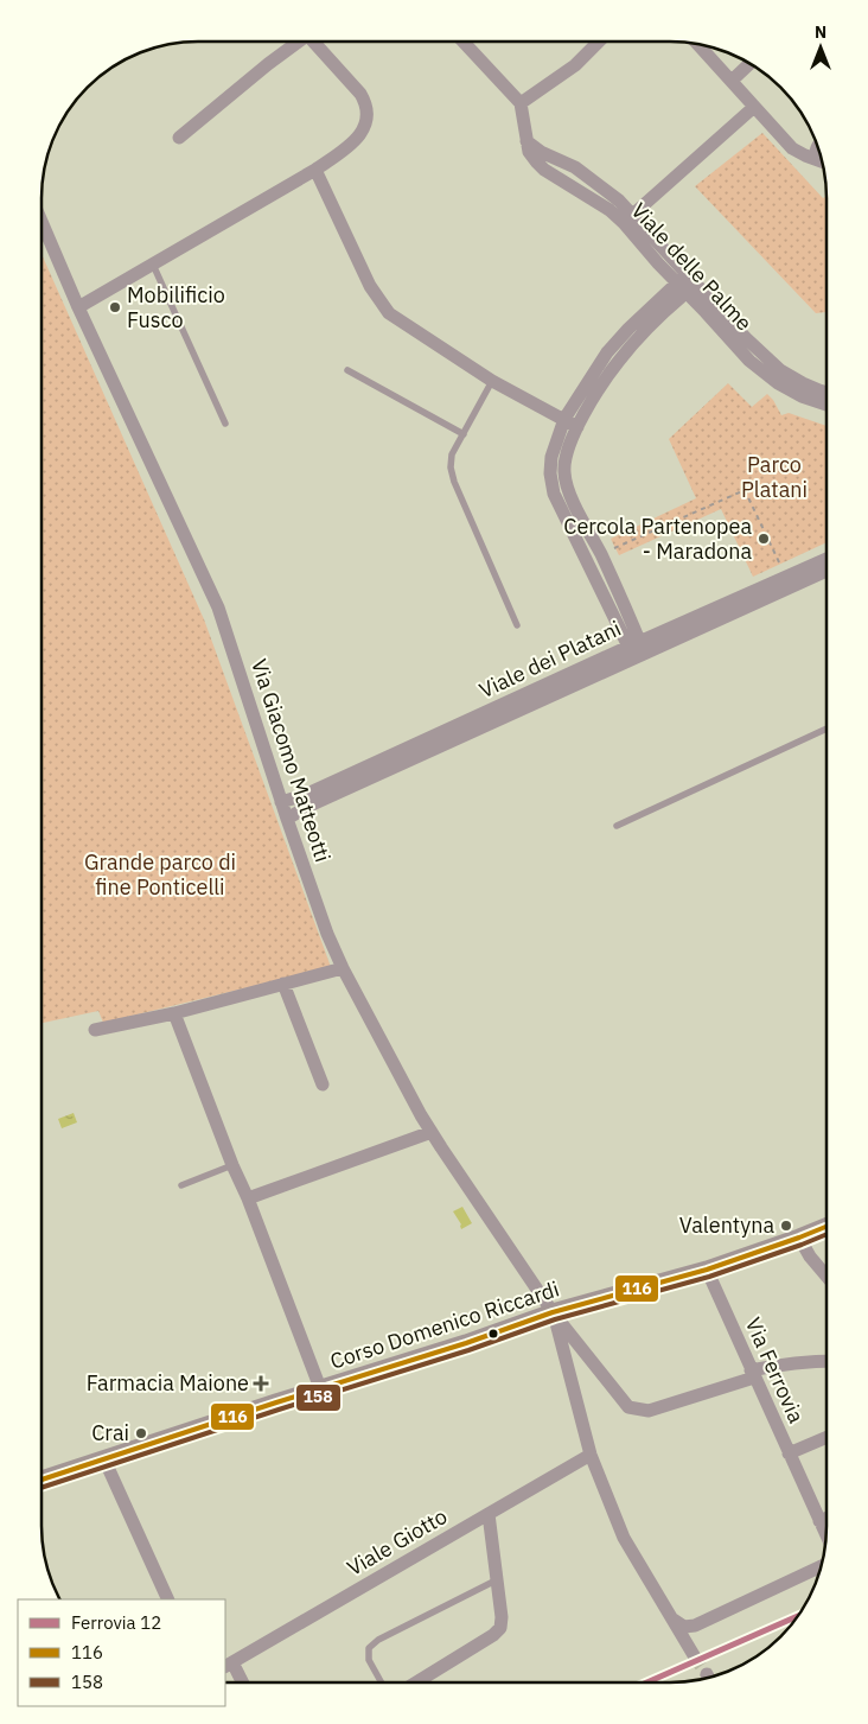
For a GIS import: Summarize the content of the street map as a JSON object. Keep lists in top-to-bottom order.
{
  "streets": {
    "main road": ["Corso Domenico Riccardi"],
    "street": [
      "Viale delle Palme",
      "Viale dei Platani",
      "Via Giacomo Matteotti",
      "Via Ferrovia",
      "Viale Giotto"
    ]
  },
  "crossings": [
    ["Viale dei Platani", "Via Giacomo Matteotti"],
    ["Via Giacomo Matteotti", "Corso Domenico Riccardi"],
    ["Corso Domenico Riccardi", "Via Ferrovia"]
  ],
  "parks": ["Parco Platani", "Grande parco di fine Ponticelli"],
  "places": {
    "other": [
      "Mobilificio Fusco",
      "Cercola Partenopea - Maradona",
      "Valentyna",
      "Crai"
    ],
    "health": ["Farmacia Maione"]
  },
  "lines": ["transit line 116", "transit line 158", "rail line 12"],
  "legend": ["Ferrovia 12", "116", "158"],
  "north": "top"
}
